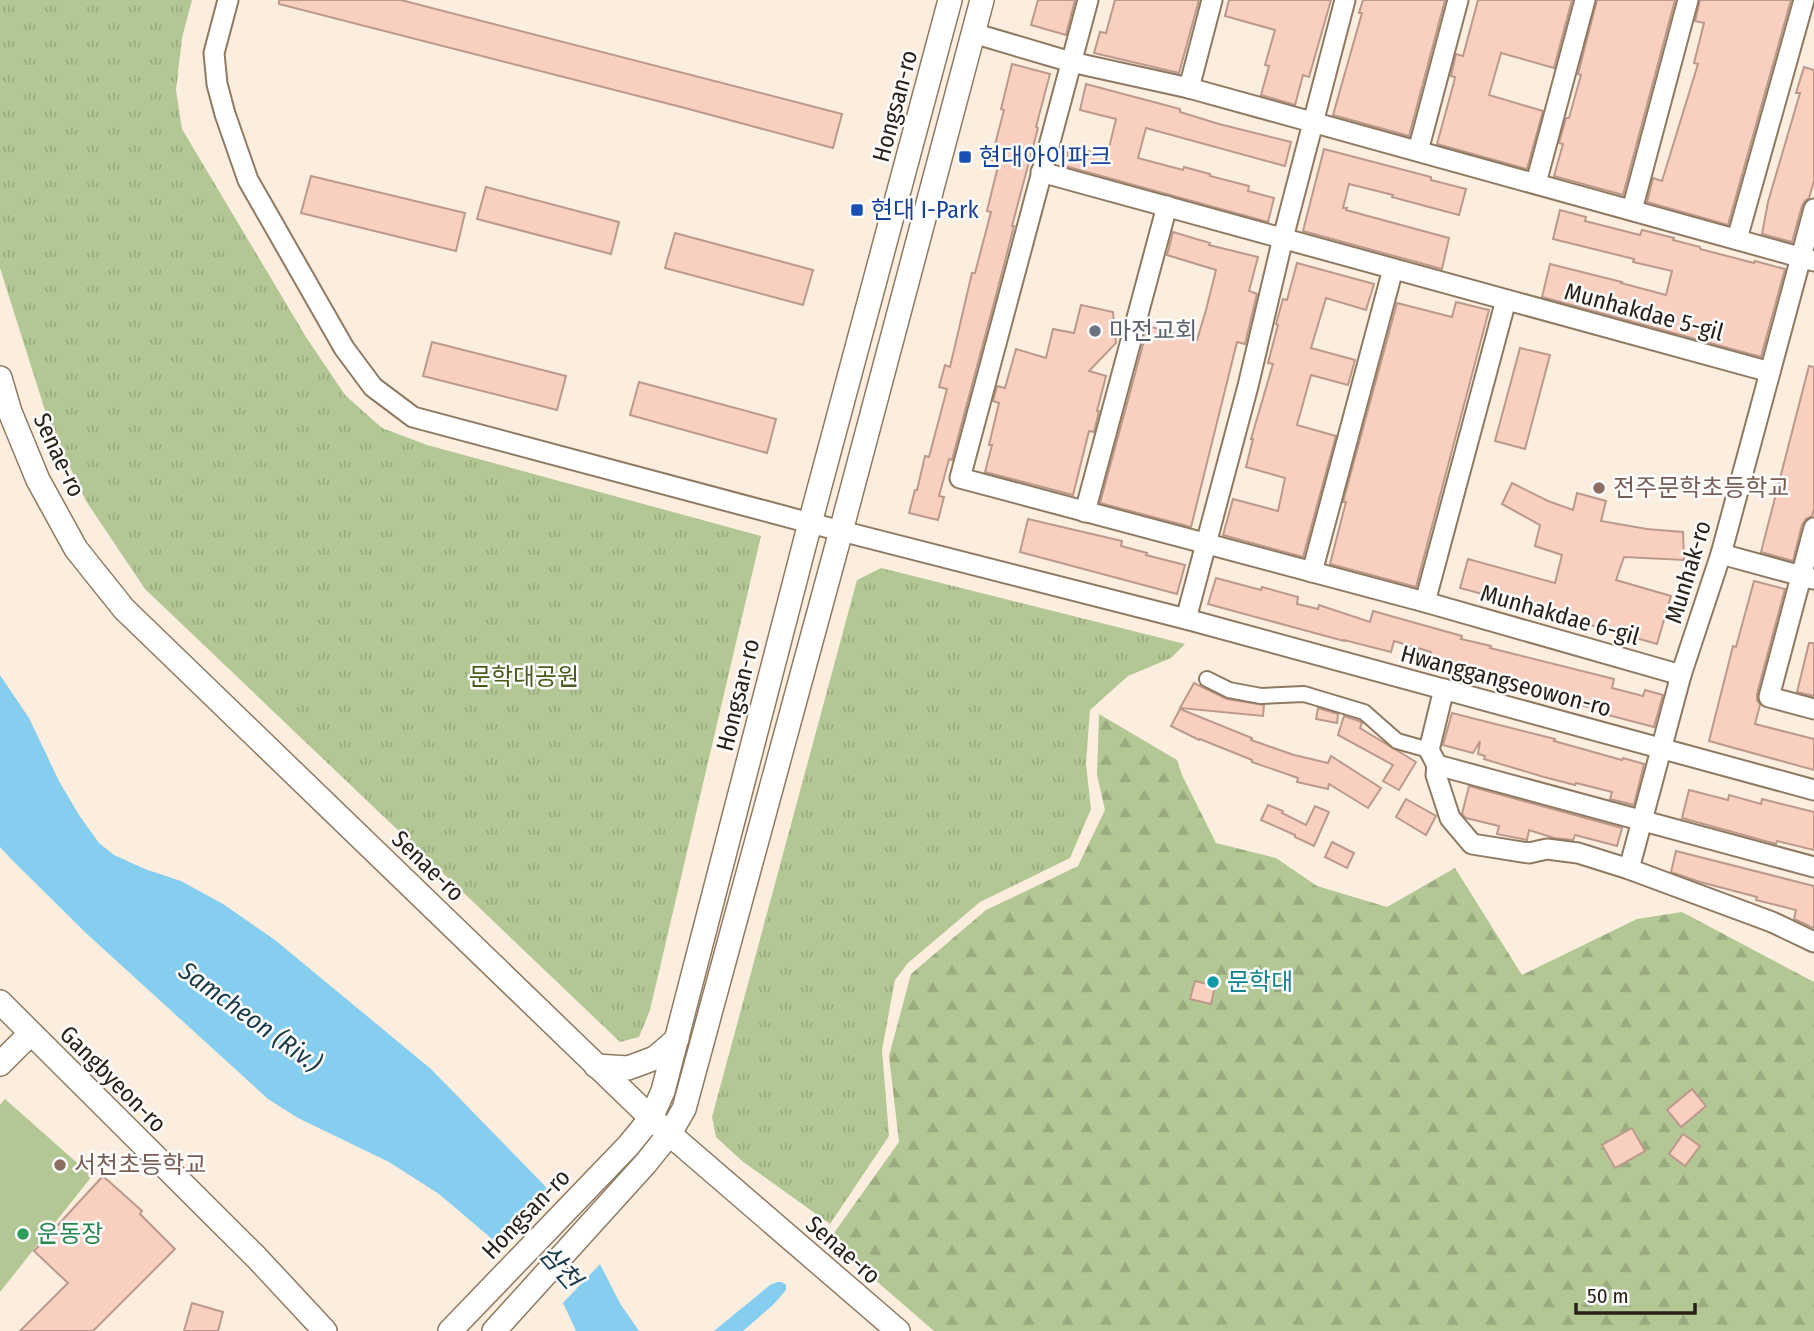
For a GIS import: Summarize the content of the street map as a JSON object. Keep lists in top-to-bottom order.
{
  "streets": {
    "street": [
      "Hongsan-ro",
      "Munhakdae 5-gil",
      "Senae-ro",
      "Munhak-ro",
      "Munhakdae 6-gil",
      "Hwanggangseowon-ro",
      "Gangbyeon-ro"
    ]
  },
  "crossings": [
    ["Hongsan-ro", "Senae-ro"],
    ["Hongsan-ro", "Hwanggangseowon-ro"],
    ["Munhakdae 5-gil", "Munhak-ro"],
    ["Munhakdae 5-gil", "Munhakdae 6-gil"],
    ["Munhak-ro", "Munhakdae 6-gil"],
    ["Munhak-ro", "Hwanggangseowon-ro"]
  ],
  "water": ["Samcheon (Riv.)", "삼천"],
  "parks": ["문학대공원"],
  "places": {
    "transit": ["현대아이파크", "현대 I-Park"],
    "other": [
      "마전교회",
      "전주문학초등학교",
      "문학대",
      "서천초등학교",
      "운동장"
    ]
  },
  "scale_bar": "50 m"
}
